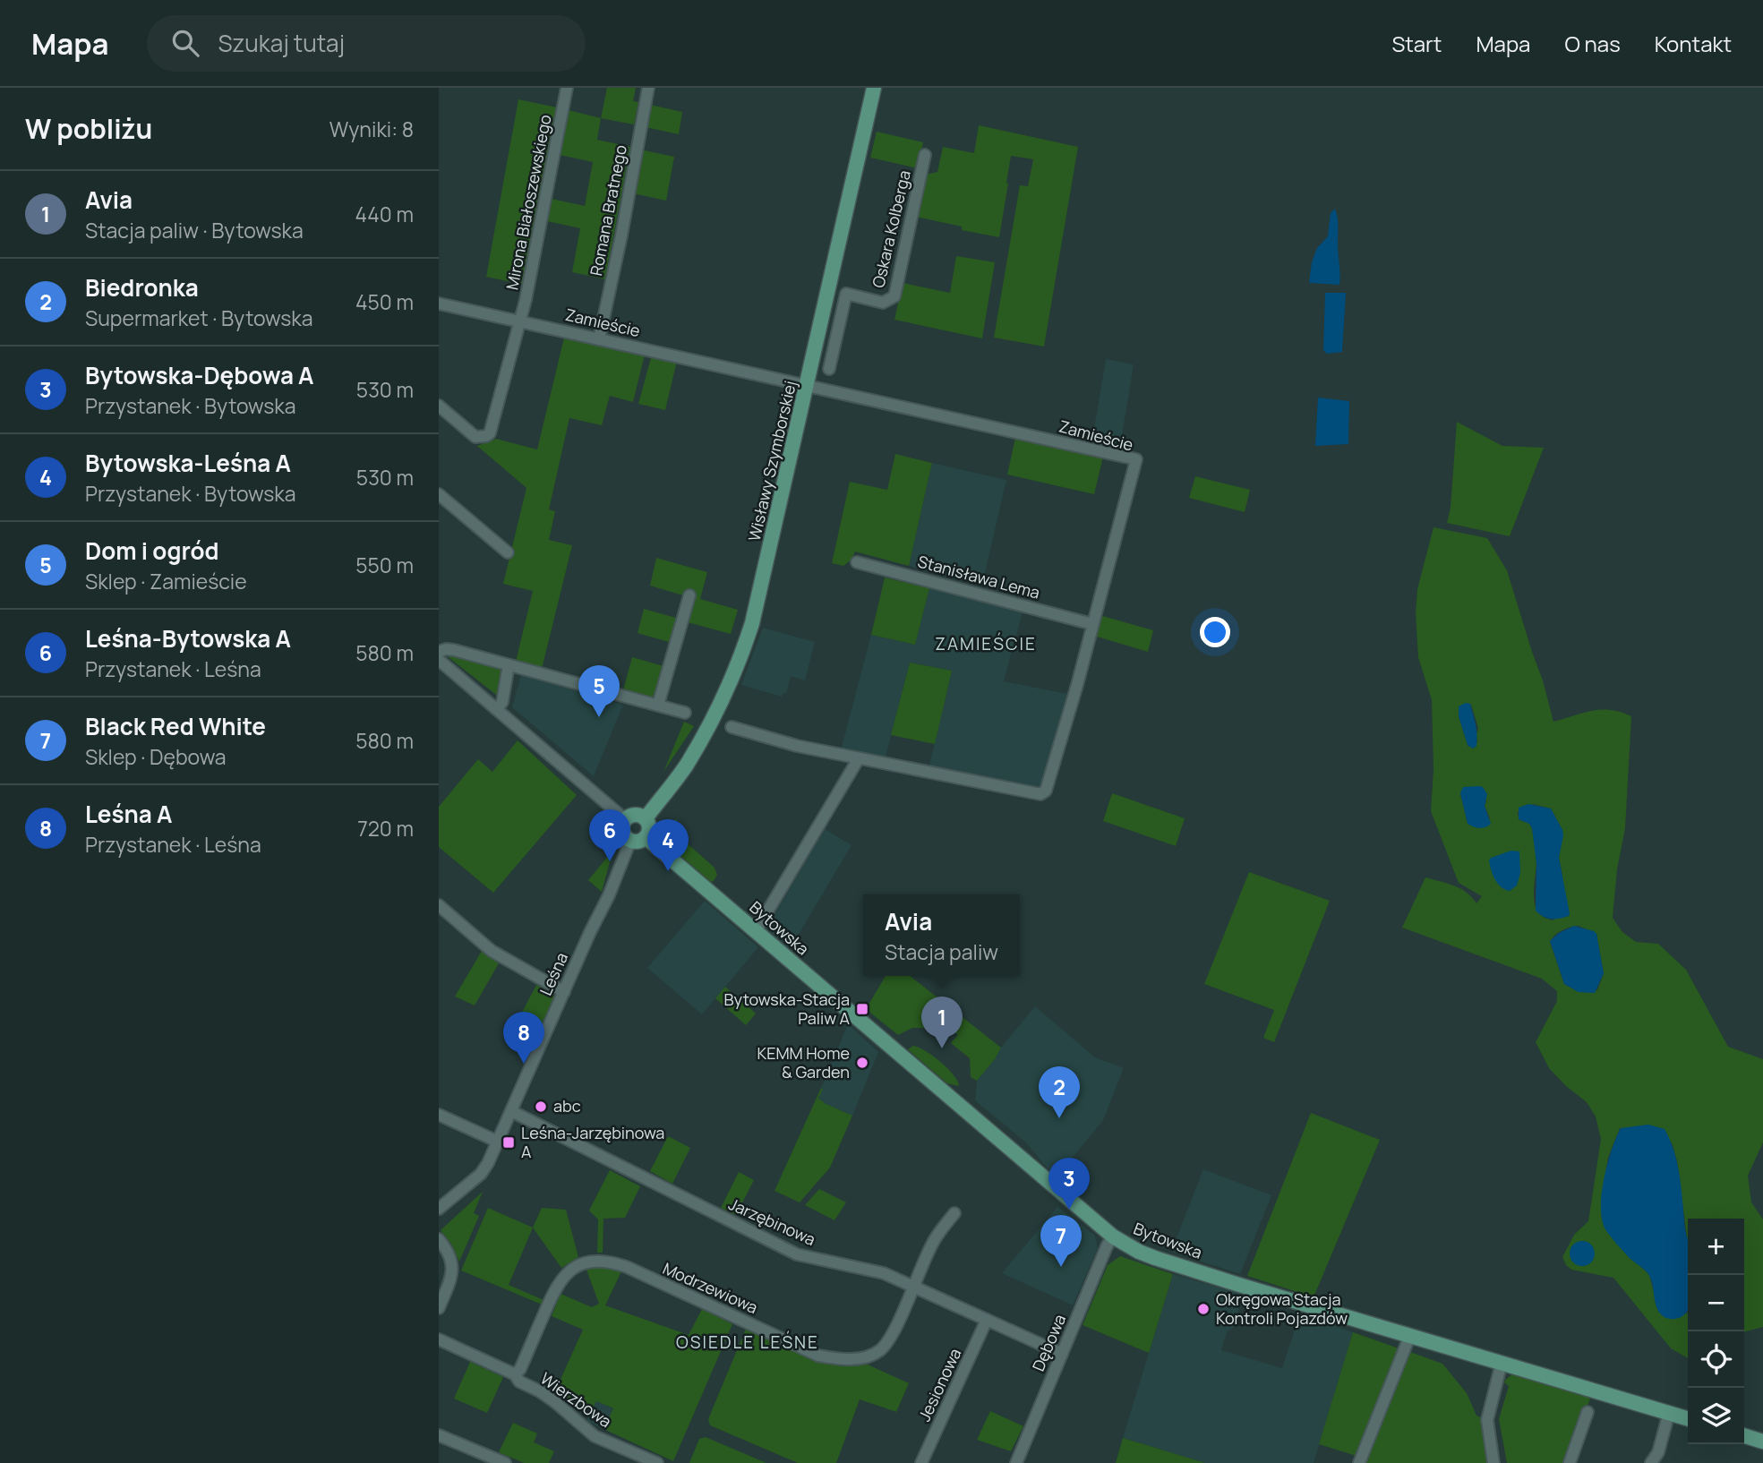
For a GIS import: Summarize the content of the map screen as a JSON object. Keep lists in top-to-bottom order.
{
  "streets": {
    "main road": ["Wisławy Szymborskiej", "Bytowska"],
    "street": [
      "Mirona Białoszewskiego",
      "Romana Bratnego",
      "Oskara Kolberga",
      "Zamieście",
      "Stanisława Lema",
      "Leśna",
      "Jarzębinowa",
      "Modrzewiowa",
      "Dębowa",
      "Jesionowa",
      "Wierzbowa"
    ]
  },
  "crossings": [
    ["Mirona Białoszewskiego", "Zamieście"],
    ["Romana Bratnego", "Zamieście"],
    ["Oskara Kolberga", "Wisławy Szymborskiej"],
    ["Zamieście", "Wisławy Szymborskiej"],
    ["Zamieście", "Stanisława Lema"],
    ["Wisławy Szymborskiej", "Bytowska"],
    ["Wisławy Szymborskiej", "Leśna"],
    ["Bytowska", "Leśna"],
    ["Bytowska", "Dębowa"],
    ["Leśna", "Jarzębinowa"],
    ["Jarzębinowa", "Modrzewiowa"],
    ["Jarzębinowa", "Dębowa"],
    ["Jarzębinowa", "Jesionowa"],
    ["Modrzewiowa", "Wierzbowa"]
  ],
  "districts": ["ZAMIEŚCIE", "OSIEDLE LEŚNE"],
  "places": {
    "transit": ["Bytowska-Stacja Paliw A", "Leśna-Jarzębinowa A"],
    "other": ["KEMM Home & Garden", "abc", "Okręgowa Stacja Kontroli Pojazdów"]
  },
  "page": {
    "header": "Mapa",
    "search": "Szukaj tutaj",
    "nav": [
      "Start",
      "Mapa",
      "O nas",
      "Kontakt"
    ],
    "heading": ["W pobliżu", "Wyniki: 8"],
    "list": [
      {
        "mark": "1",
        "name": "Avia",
        "note": "Stacja paliw · Bytowska",
        "value": "440 m"
      },
      {
        "mark": "2",
        "name": "Biedronka",
        "note": "Supermarket · Bytowska",
        "value": "450 m"
      },
      {
        "mark": "3",
        "name": "Bytowska-Dębowa A",
        "note": "Przystanek · Bytowska",
        "value": "530 m"
      },
      {
        "mark": "4",
        "name": "Bytowska-Leśna A",
        "note": "Przystanek · Bytowska",
        "value": "530 m"
      },
      {
        "mark": "5",
        "name": "Dom i ogród",
        "note": "Sklep · Zamieście",
        "value": "550 m"
      },
      {
        "mark": "6",
        "name": "Leśna-Bytowska A",
        "note": "Przystanek · Leśna",
        "value": "580 m"
      },
      {
        "mark": "7",
        "name": "Black Red White",
        "note": "Sklep · Dębowa",
        "value": "580 m"
      },
      {
        "mark": "8",
        "name": "Leśna A",
        "note": "Przystanek · Leśna",
        "value": "720 m"
      }
    ],
    "pins": [
      "5",
      "6",
      "4",
      "1",
      "8",
      "2",
      "3",
      "7"
    ],
    "popup": ["Avia", "Stacja paliw"],
    "map_buttons": ["+", "−"]
  }
}
